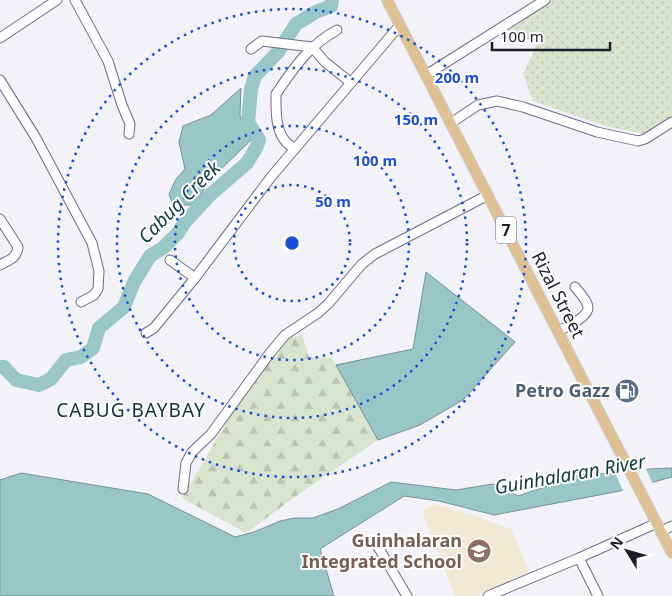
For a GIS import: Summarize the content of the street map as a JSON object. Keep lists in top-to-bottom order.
{
  "streets": {
    "main road": ["7", "Rizal Street"]
  },
  "districts": ["CABUG BAYBAY"],
  "water": ["Cabug Creek", "Guinhalaran River"],
  "places": {
    "fuel station": ["Petro Gazz"],
    "school or university": ["Guinhalaran Integrated School"]
  },
  "scale_bar": "100 m",
  "north": "top left",
  "rings": [
    "200 m",
    "150 m",
    "100 m",
    "50 m"
  ]
}
